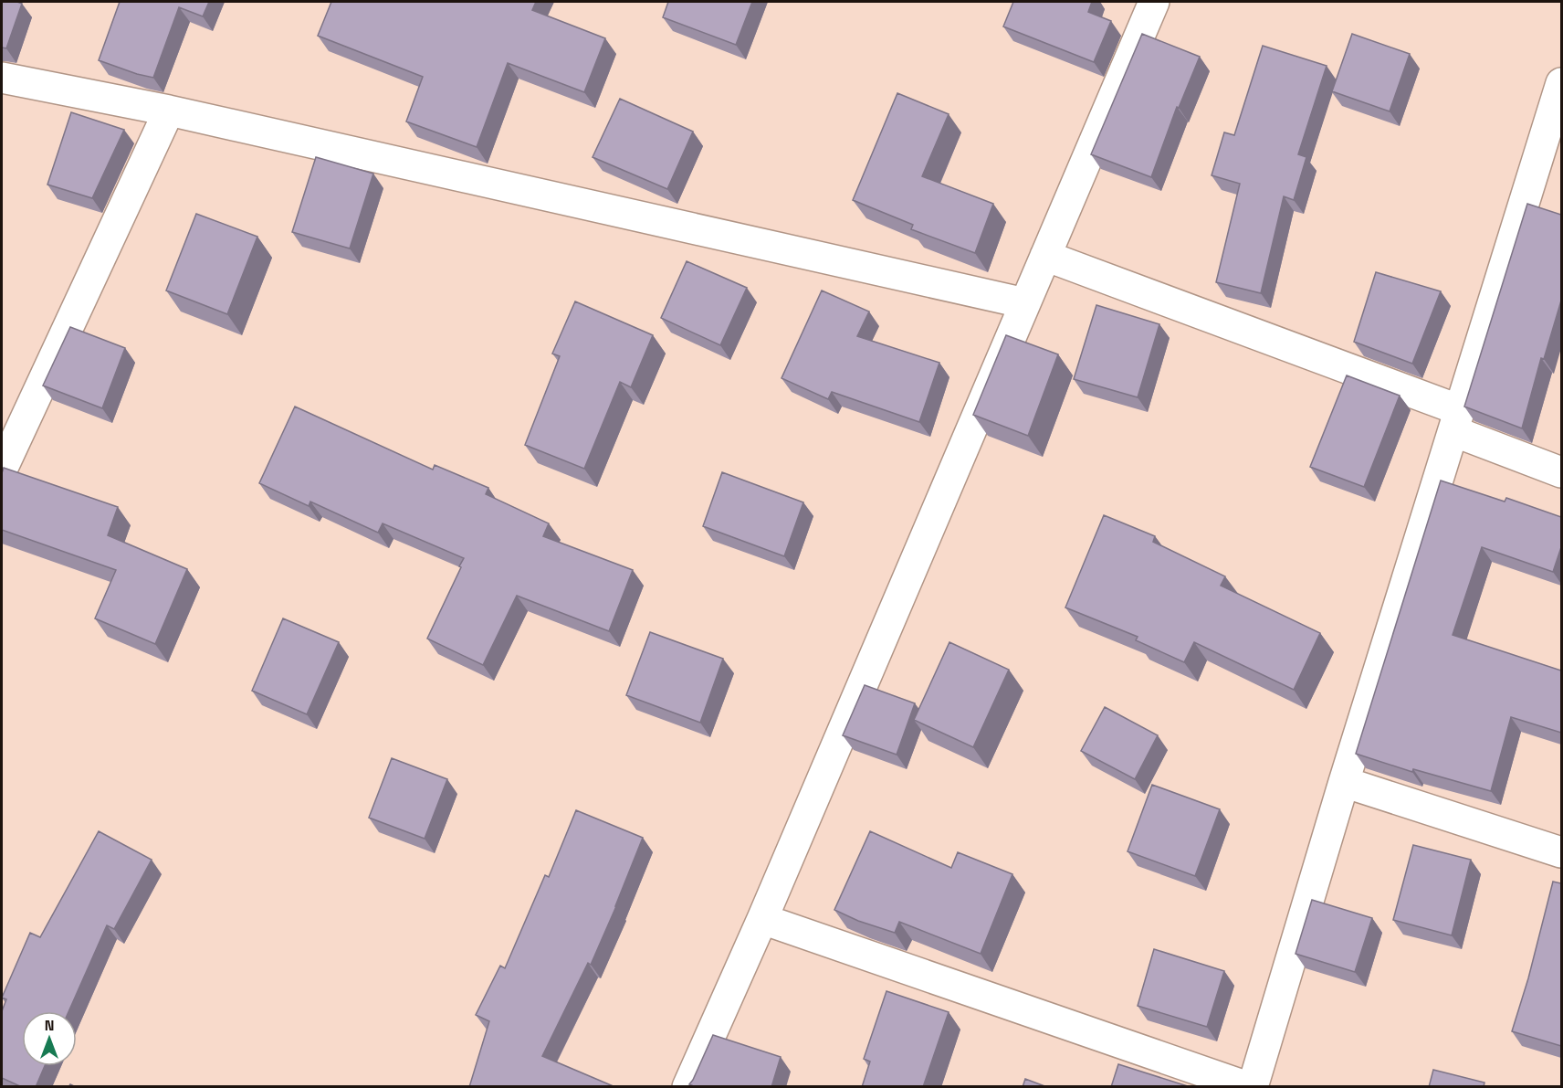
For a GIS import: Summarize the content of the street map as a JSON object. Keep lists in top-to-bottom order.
{
  "north": "top"
}
